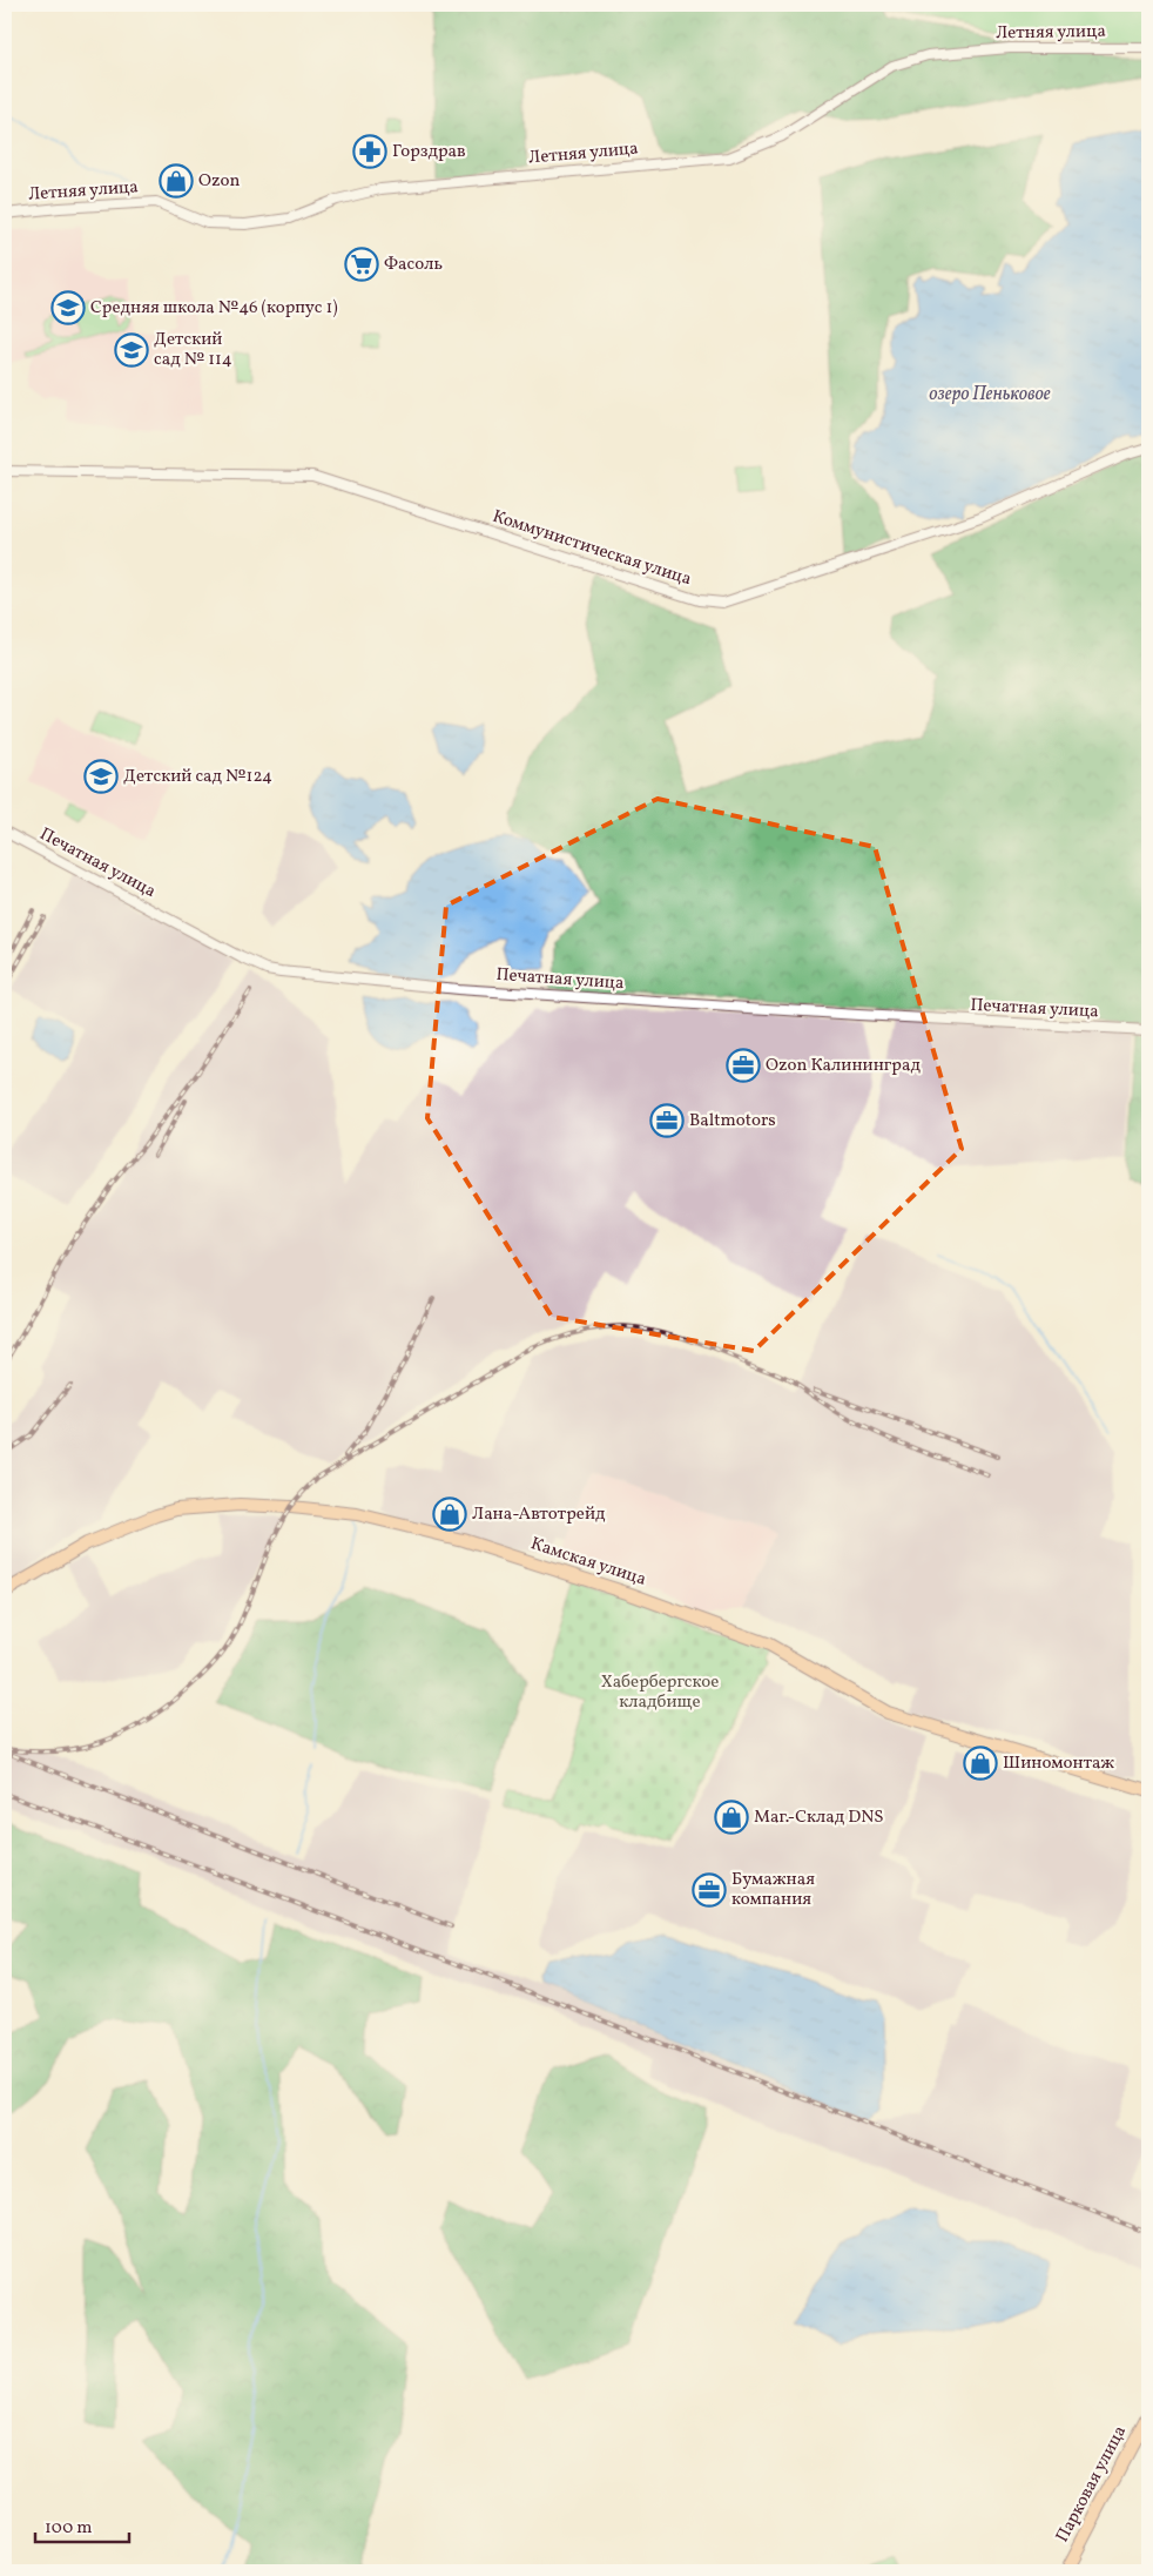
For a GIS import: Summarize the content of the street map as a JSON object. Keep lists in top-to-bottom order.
{
  "streets": {
    "main road": ["Камская улица", "Парковая улица"],
    "street": ["Летняя улица", "Коммунистическая улица", "Печатная улица"]
  },
  "water": ["озеро Пеньковое"],
  "parks": ["Хабербергское кладбище"],
  "places": {
    "pharmacy": ["Горздрав"],
    "shop": [
      "Ozon",
      "Лана-Автотрейд",
      "Шиномонтаж",
      "Маг.-Склад DNS"
    ],
    "supermarket": ["Фасоль"],
    "school or university": ["Средняя школа №46 (корпус 1)", "Детский сад № 114", "Детский сад №124"],
    "office": ["Ozon Калининград", "Baltmotors", "Бумажная компания"]
  },
  "scale_bar": "100 m"
}
